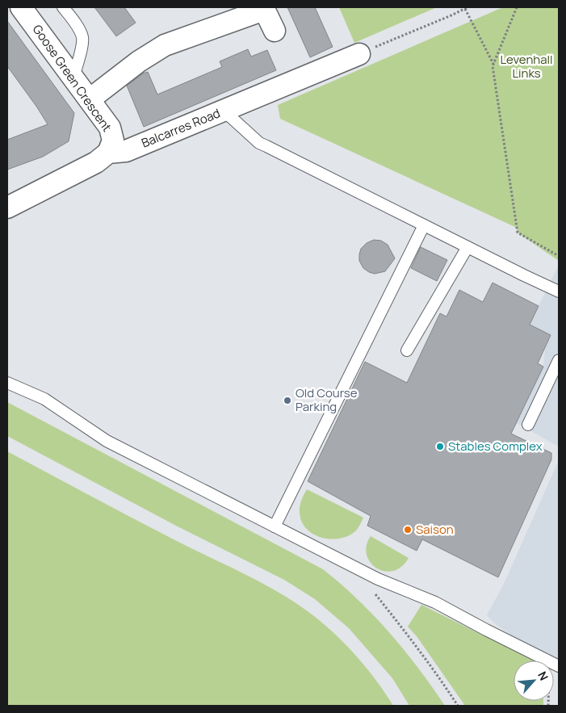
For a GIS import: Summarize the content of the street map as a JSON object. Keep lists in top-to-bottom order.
{
  "streets": {
    "street": ["Goose Green Crescent", "Balcarres Road"]
  },
  "crossings": [
    ["Goose Green Crescent", "Balcarres Road"]
  ],
  "parks": ["Levenhall Links"],
  "places": ["Old Course Parking", "Stables Complex", "Saison"],
  "north": "top right"
}
